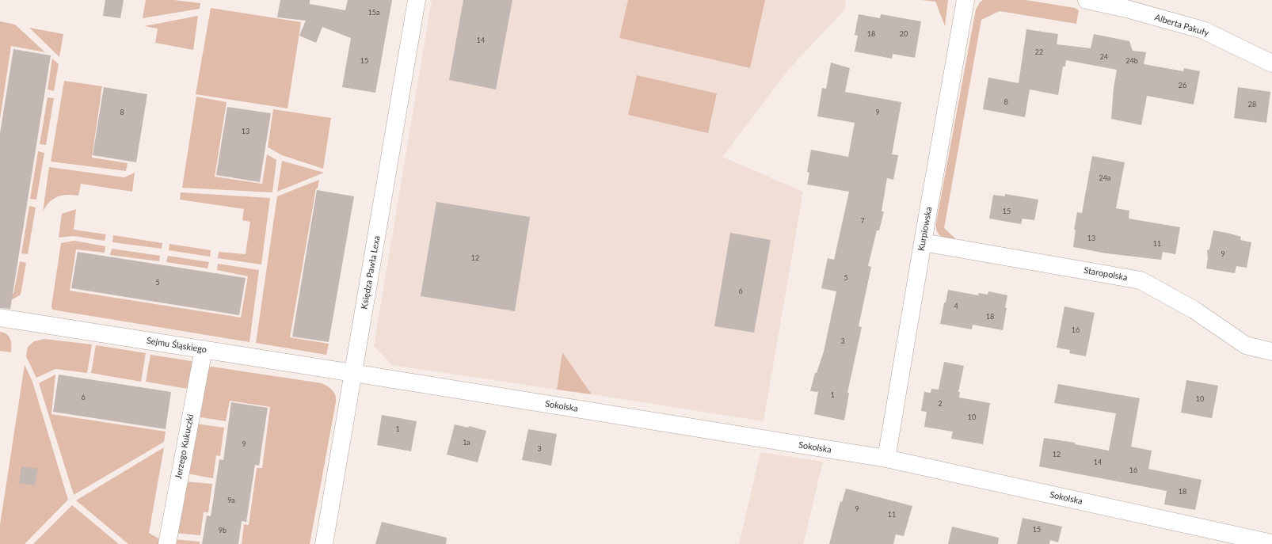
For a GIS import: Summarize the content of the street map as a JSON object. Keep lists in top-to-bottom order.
{
  "streets": {
    "street": [
      "Alberta Pakuły",
      "Kurpiowska",
      "Księdza Pawła Lexa",
      "Staropolska",
      "Sejmu Śląskiego",
      "Sokolska",
      "Jerzego Kukuczki"
    ]
  },
  "crossings": [
    ["Kurpiowska", "Staropolska"],
    ["Kurpiowska", "Sokolska"],
    ["Księdza Pawła Lexa", "Sejmu Śląskiego"],
    ["Księdza Pawła Lexa", "Sokolska"],
    ["Sejmu Śląskiego", "Sokolska"],
    ["Sejmu Śląskiego", "Jerzego Kukuczki"]
  ],
  "house_numbers": [
    "15a",
    "18",
    "20",
    "14",
    "22",
    "24",
    "15",
    "24b",
    "26",
    "8",
    "28",
    "8",
    "9",
    "13",
    "24a",
    "15",
    "7",
    "13",
    "11",
    "9",
    "12",
    "5",
    "5",
    "6",
    "4",
    "18",
    "16",
    "3",
    "1",
    "6",
    "10",
    "2",
    "10",
    "1",
    "1a",
    "9",
    "3",
    "12",
    "14",
    "16",
    "18",
    "9a",
    "9",
    "11",
    "15",
    "9b"
  ]
}
